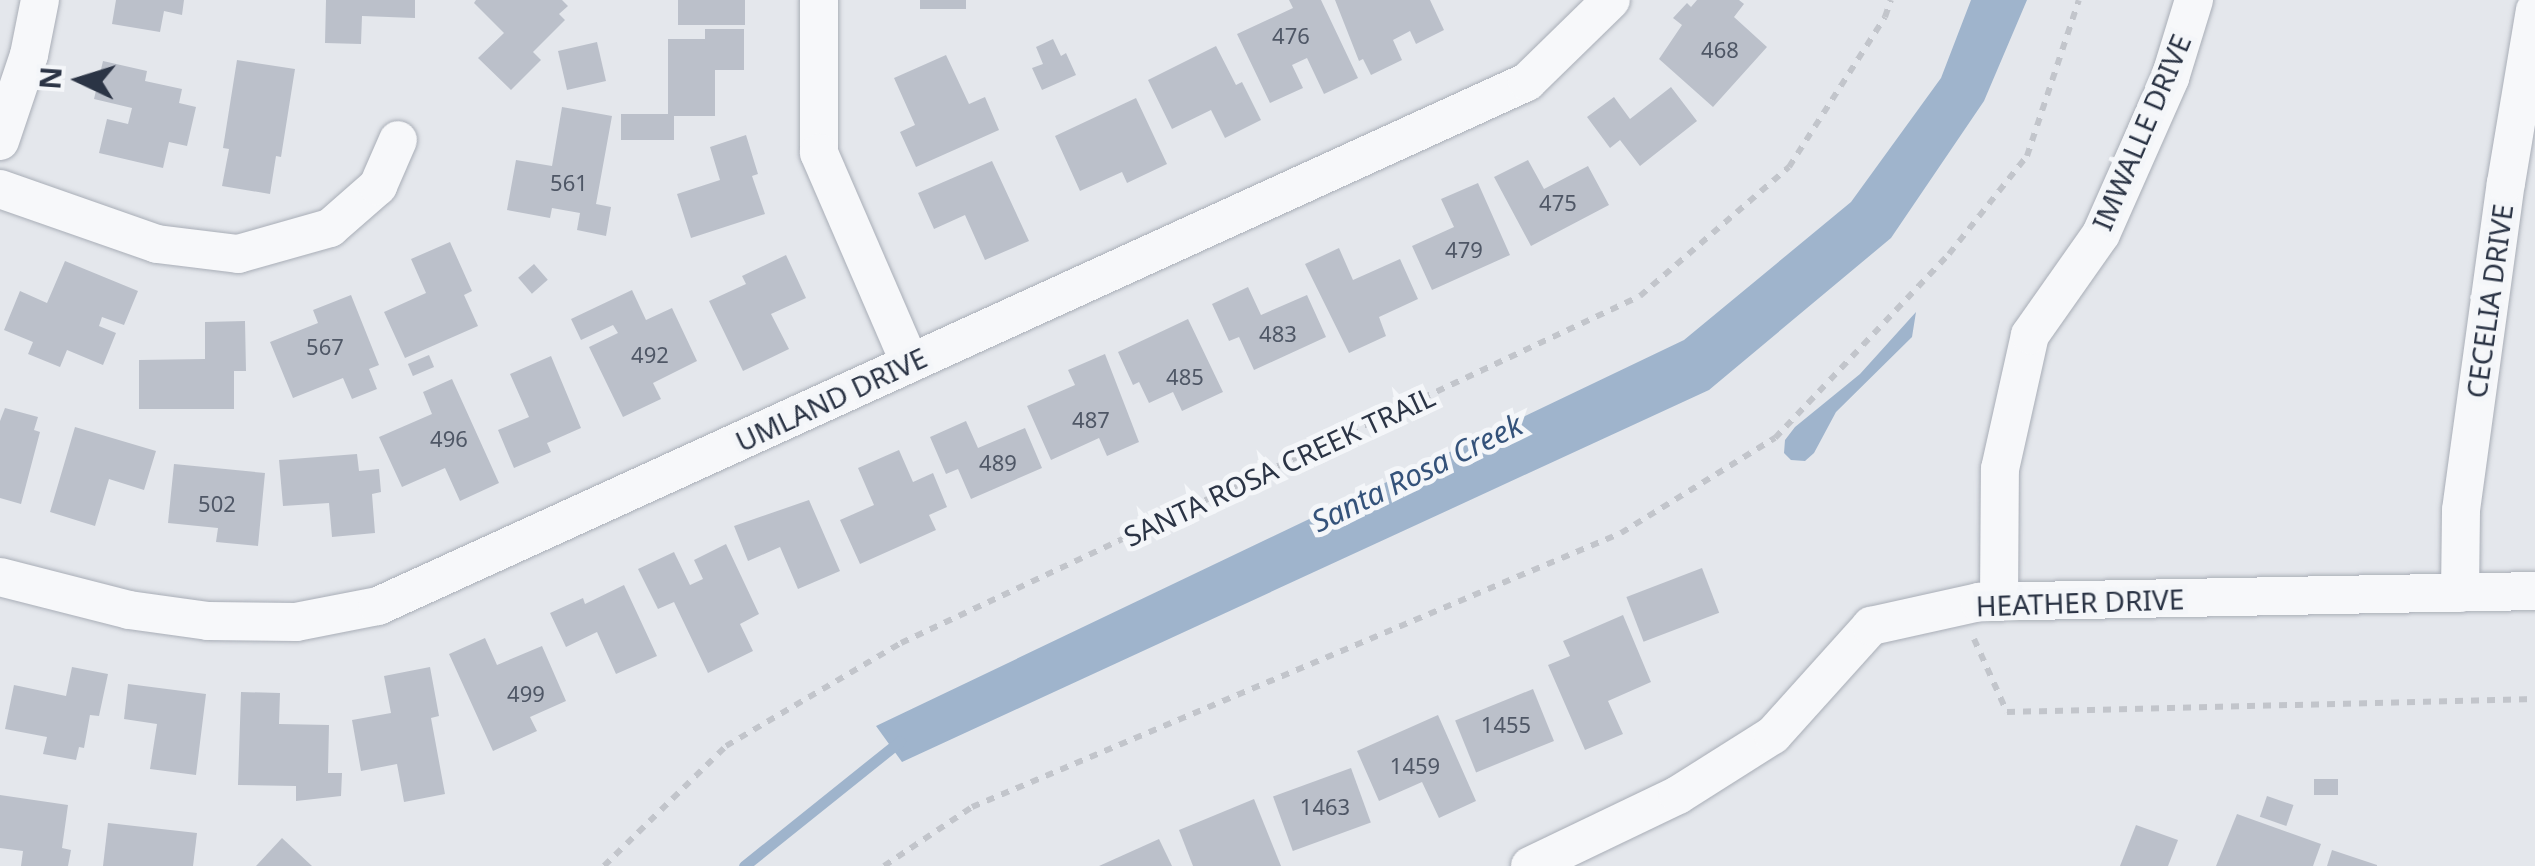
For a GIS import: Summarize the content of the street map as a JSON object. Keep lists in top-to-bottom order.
{
  "streets": {
    "street": [
      "IMWALLE DRIVE",
      "CECELIA DRIVE",
      "UMLAND DRIVE",
      "HEATHER DRIVE"
    ],
    "path": ["SANTA ROSA CREEK TRAIL"]
  },
  "crossings": [
    ["IMWALLE DRIVE", "HEATHER DRIVE"],
    ["CECELIA DRIVE", "HEATHER DRIVE"]
  ],
  "water": ["Santa Rosa Creek"],
  "house_numbers": [
    "476",
    "468",
    "561",
    "475",
    "479",
    "483",
    "567",
    "492",
    "485",
    "487",
    "496",
    "489",
    "502",
    "499",
    "1455",
    "1459",
    "1463"
  ],
  "north": "left"
}
